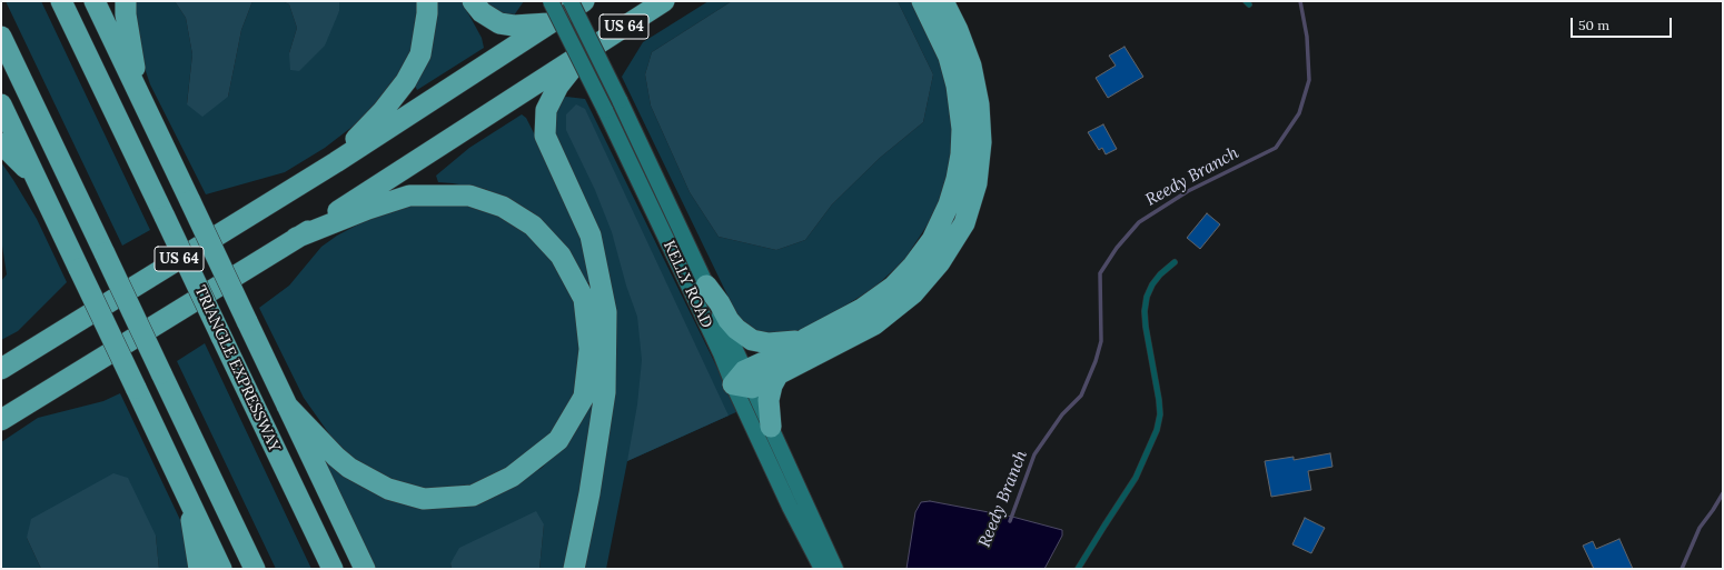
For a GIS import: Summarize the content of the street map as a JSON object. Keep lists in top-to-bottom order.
{
  "streets": {
    "highway": ["US 64", "TRIANGLE EXPRESSWAY"],
    "main road": ["KELLY ROAD"]
  },
  "water": ["Reedy Branch"],
  "scale_bar": "50 m"
}
